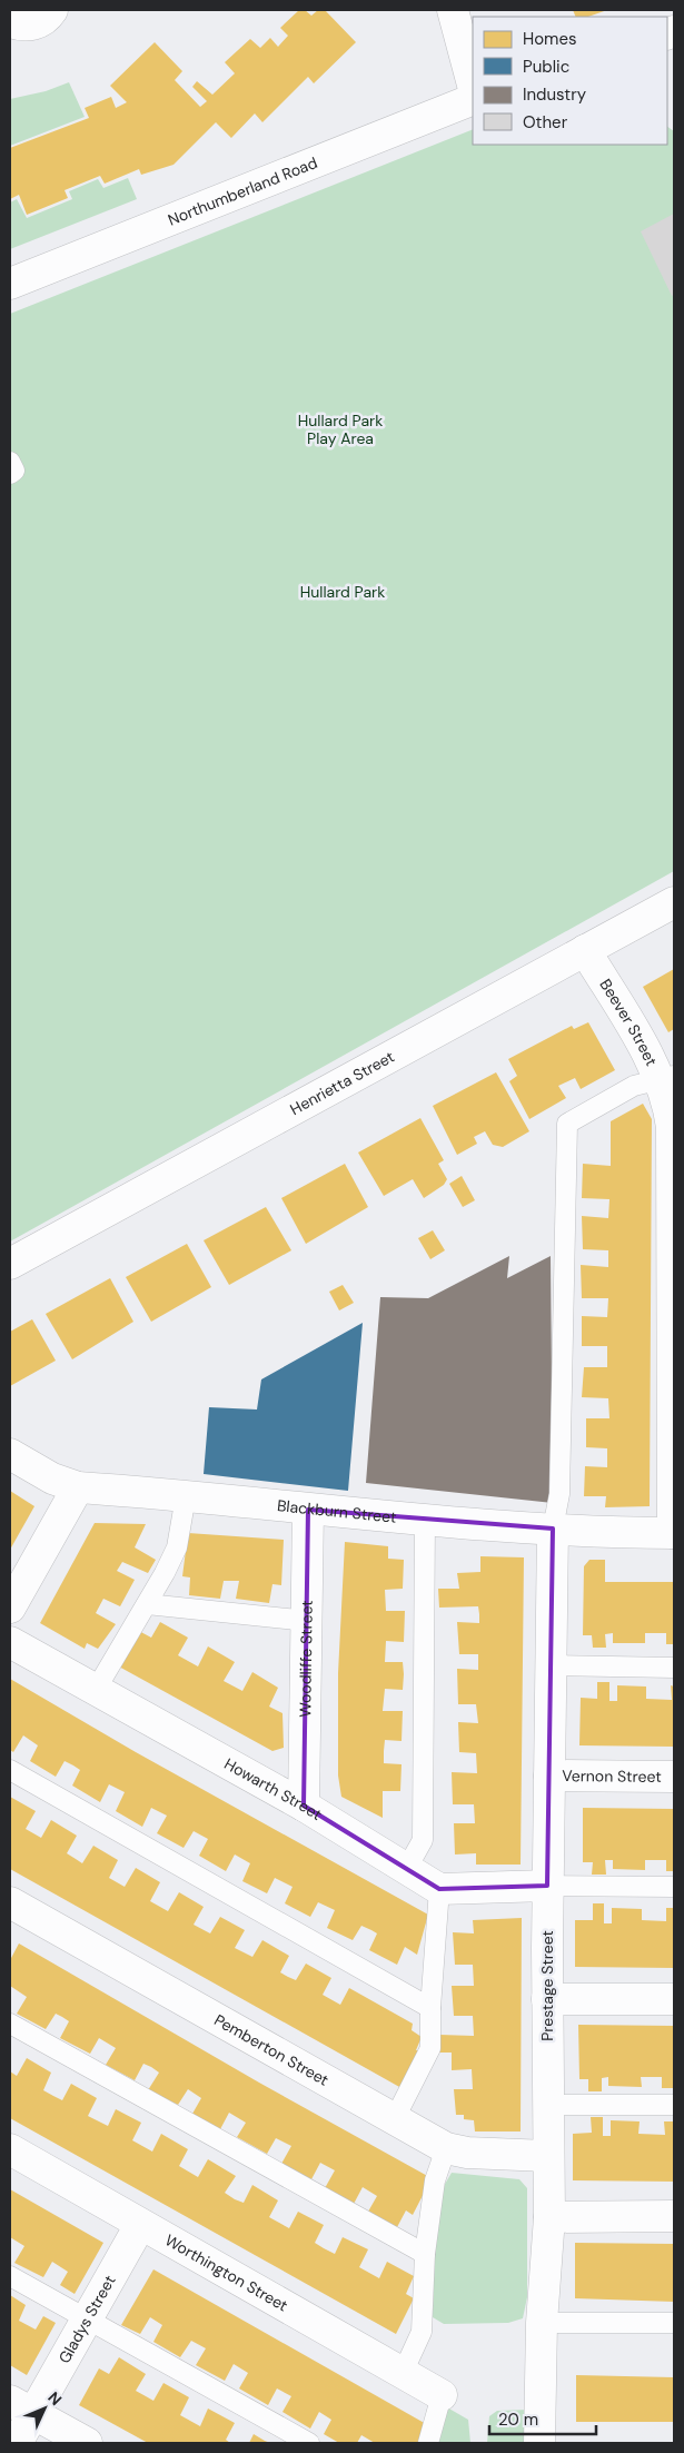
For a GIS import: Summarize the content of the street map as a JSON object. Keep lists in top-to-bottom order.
{
  "streets": {
    "street": [
      "Northumberland Road",
      "Beever Street",
      "Henrietta Street",
      "Blackburn Street",
      "Woodliffe Street",
      "Vernon Street",
      "Howarth Street",
      "Prestage Street",
      "Pemberton Street",
      "Worthington Street",
      "Gladys Street"
    ]
  },
  "crossings": [
    ["Beever Street", "Henrietta Street"],
    ["Beever Street", "Blackburn Street"],
    ["Blackburn Street", "Woodliffe Street"],
    ["Blackburn Street", "Prestage Street"],
    ["Woodliffe Street", "Howarth Street"],
    ["Vernon Street", "Prestage Street"],
    ["Prestage Street", "Pemberton Street"],
    ["Worthington Street", "Gladys Street"]
  ],
  "parks": ["Hullard Park Play Area", "Hullard Park"],
  "legend": [
    "Homes",
    "Public",
    "Industry",
    "Other"
  ],
  "scale_bar": "20 m",
  "north": "top right"
}
